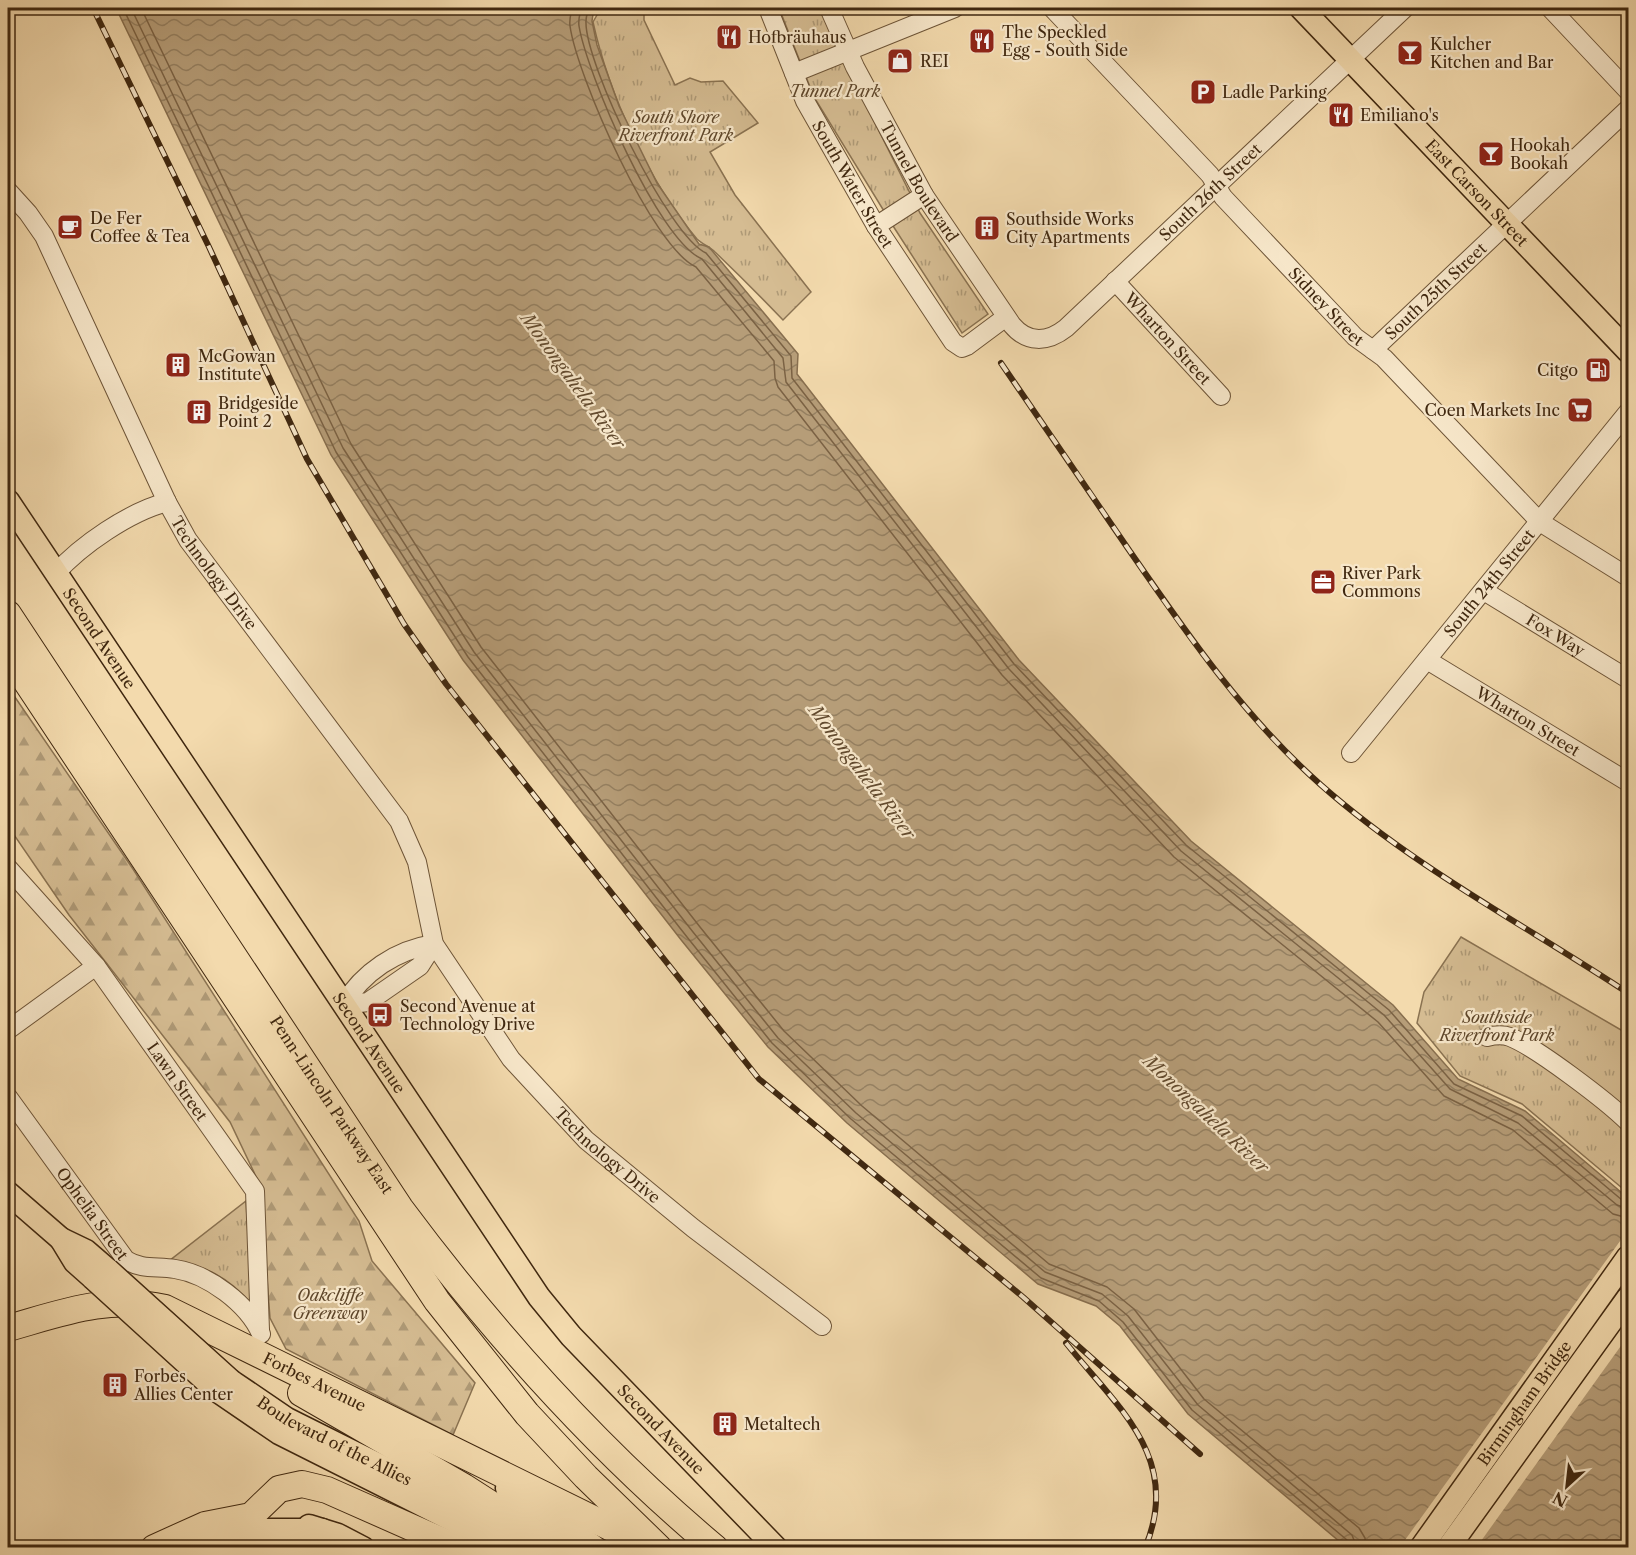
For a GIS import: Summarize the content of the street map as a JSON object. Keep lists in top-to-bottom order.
{
  "streets": {
    "highway": ["Penn-Lincoln Parkway East", "Forbes Avenue"],
    "main road": [
      "East Carson Street",
      "Second Avenue",
      "Birmingham Bridge",
      "Boulevard of the Allies"
    ],
    "street": [
      "Tunnel Boulevard",
      "South Water Street",
      "South 26th Street",
      "South 25th Street",
      "Sidney Street",
      "Wharton Street",
      "Technology Drive",
      "South 24th Street",
      "Fox Way",
      "Lawn Street",
      "Ophelia Street"
    ]
  },
  "crossings": [
    ["Tunnel Boulevard", "South Water Street"],
    ["Tunnel Boulevard", "South 26th Street"],
    ["South Water Street", "South 26th Street"],
    ["South 26th Street", "East Carson Street"],
    ["South 26th Street", "Sidney Street"],
    ["South 26th Street", "Wharton Street"],
    ["East Carson Street", "South 25th Street"],
    ["South 25th Street", "Sidney Street"],
    ["Sidney Street", "South 24th Street"],
    ["Wharton Street", "South 24th Street"],
    ["South 24th Street", "Fox Way"],
    ["Lawn Street", "Ophelia Street"]
  ],
  "water": ["Monongahela River"],
  "parks": [
    "Tunnel Park",
    "South Shore Riverfront Park",
    "Southside Riverfront Park",
    "Oakcliffe Greenway"
  ],
  "places": {
    "restaurant": ["Hofbräuhaus", "The Speckled Egg - South Side", "Emiliano's"],
    "bar": ["Kulcher Kitchen and Bar", "Hookah Bookah"],
    "shop": ["REI"],
    "parking": ["Ladle Parking"],
    "cafe": ["De Fer Coffee & Tea"],
    "building": [
      "Southside Works City Apartments",
      "McGowan Institute",
      "Bridgeside Point 2",
      "Forbes Allies Center",
      "Metaltech"
    ],
    "fuel station": ["Citgo"],
    "supermarket": ["Coen Markets Inc"],
    "office": ["River Park Commons"],
    "bus stop": ["Second Avenue at Technology Drive"]
  },
  "north": "bottom left"
}
